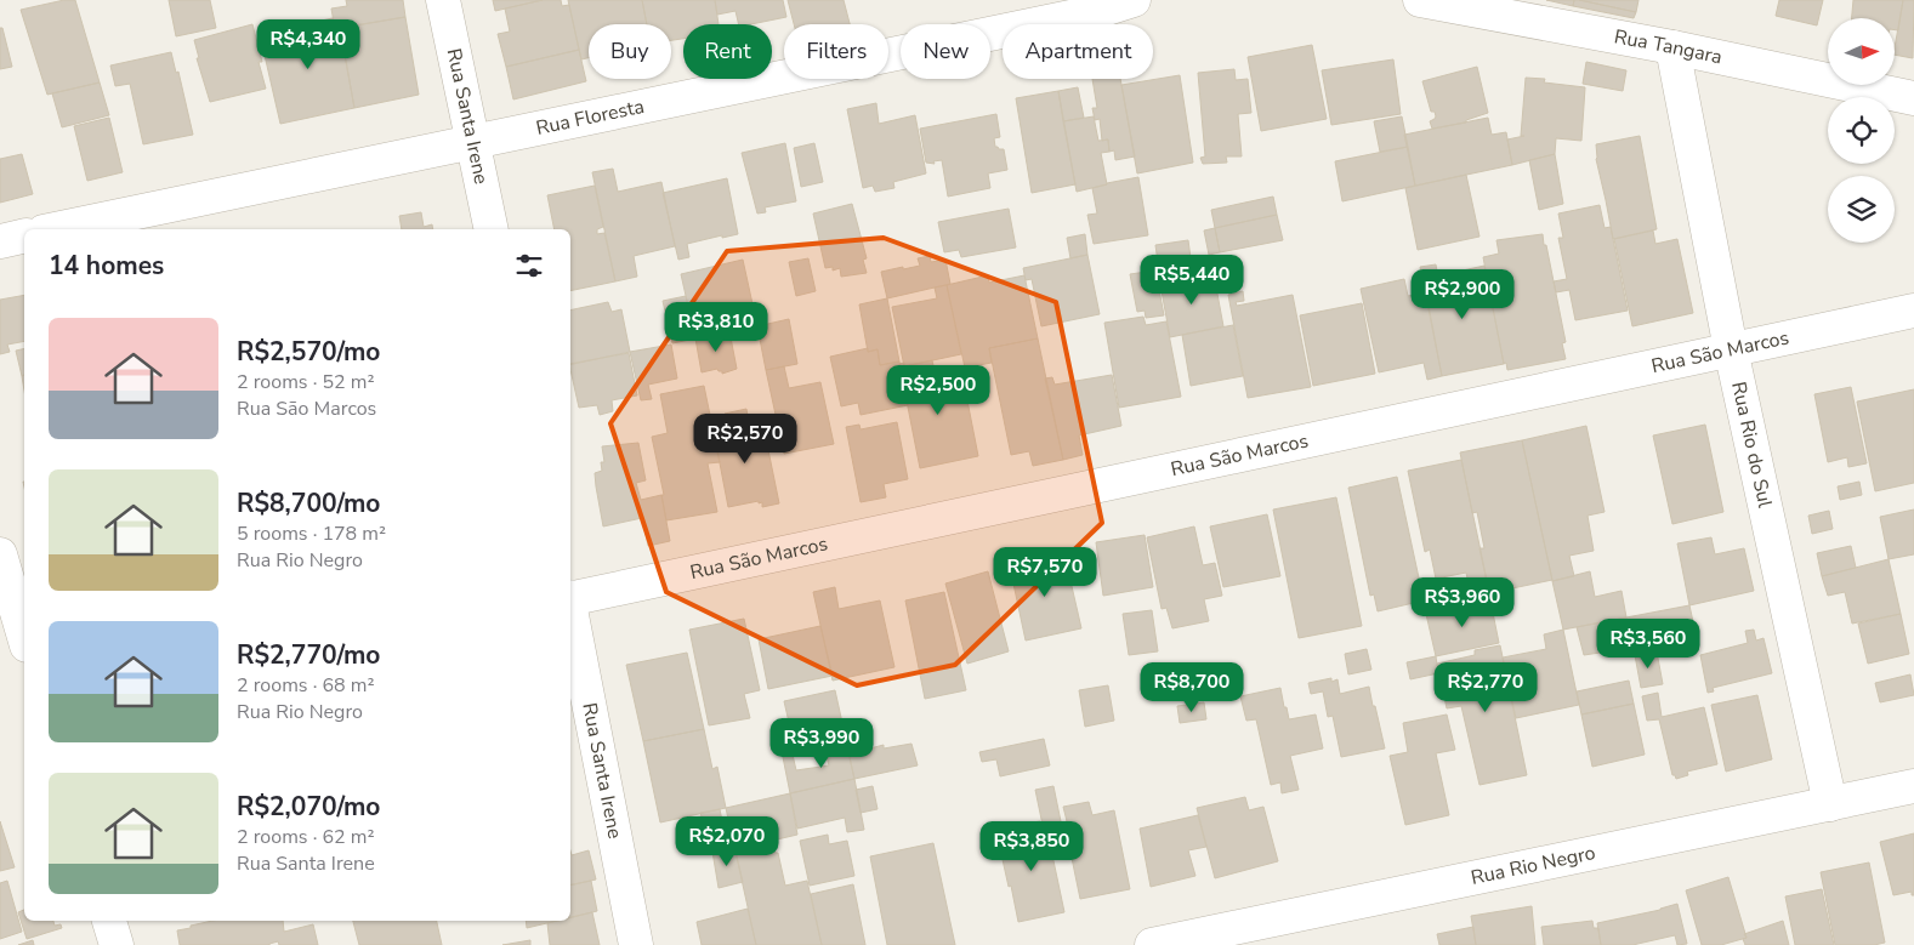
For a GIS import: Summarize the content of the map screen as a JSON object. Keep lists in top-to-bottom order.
{
  "streets": {
    "street": [
      "Rua Tangara",
      "Rua Santa Irene",
      "Rua Floresta",
      "Rua São Marcos",
      "Rua Rio do Sul",
      "Rua Rio Negro"
    ]
  },
  "crossings": [
    ["Rua Tangara", "Rua Rio do Sul"],
    ["Rua Santa Irene", "Rua Floresta"],
    ["Rua São Marcos", "Rua Rio do Sul"],
    ["Rua Rio do Sul", "Rua Rio Negro"]
  ],
  "north": "right",
  "page": {
    "price": [
      "R$4,340",
      "R$5,440",
      "R$2,900",
      "R$3,810",
      "R$2,500",
      "R$2,570",
      "R$7,570",
      "R$3,960",
      "R$3,560",
      "R$8,700",
      "R$2,770",
      "R$3,990",
      "R$2,070",
      "R$3,850"
    ],
    "chip": [
      "Buy",
      "Rent",
      "Filters",
      "New",
      "Apartment"
    ],
    "heading": "14 homes",
    "list": [
      {
        "name": "R$2,570/mo",
        "note": "2 rooms · 52 m² · Rua São Marcos"
      },
      {
        "name": "R$8,700/mo",
        "note": "5 rooms · 178 m² · Rua Rio Negro"
      },
      {
        "name": "R$2,770/mo",
        "note": "2 rooms · 68 m² · Rua Rio Negro"
      },
      {
        "name": "R$2,070/mo",
        "note": "2 rooms · 62 m² · Rua Santa Irene"
      }
    ]
  }
}
